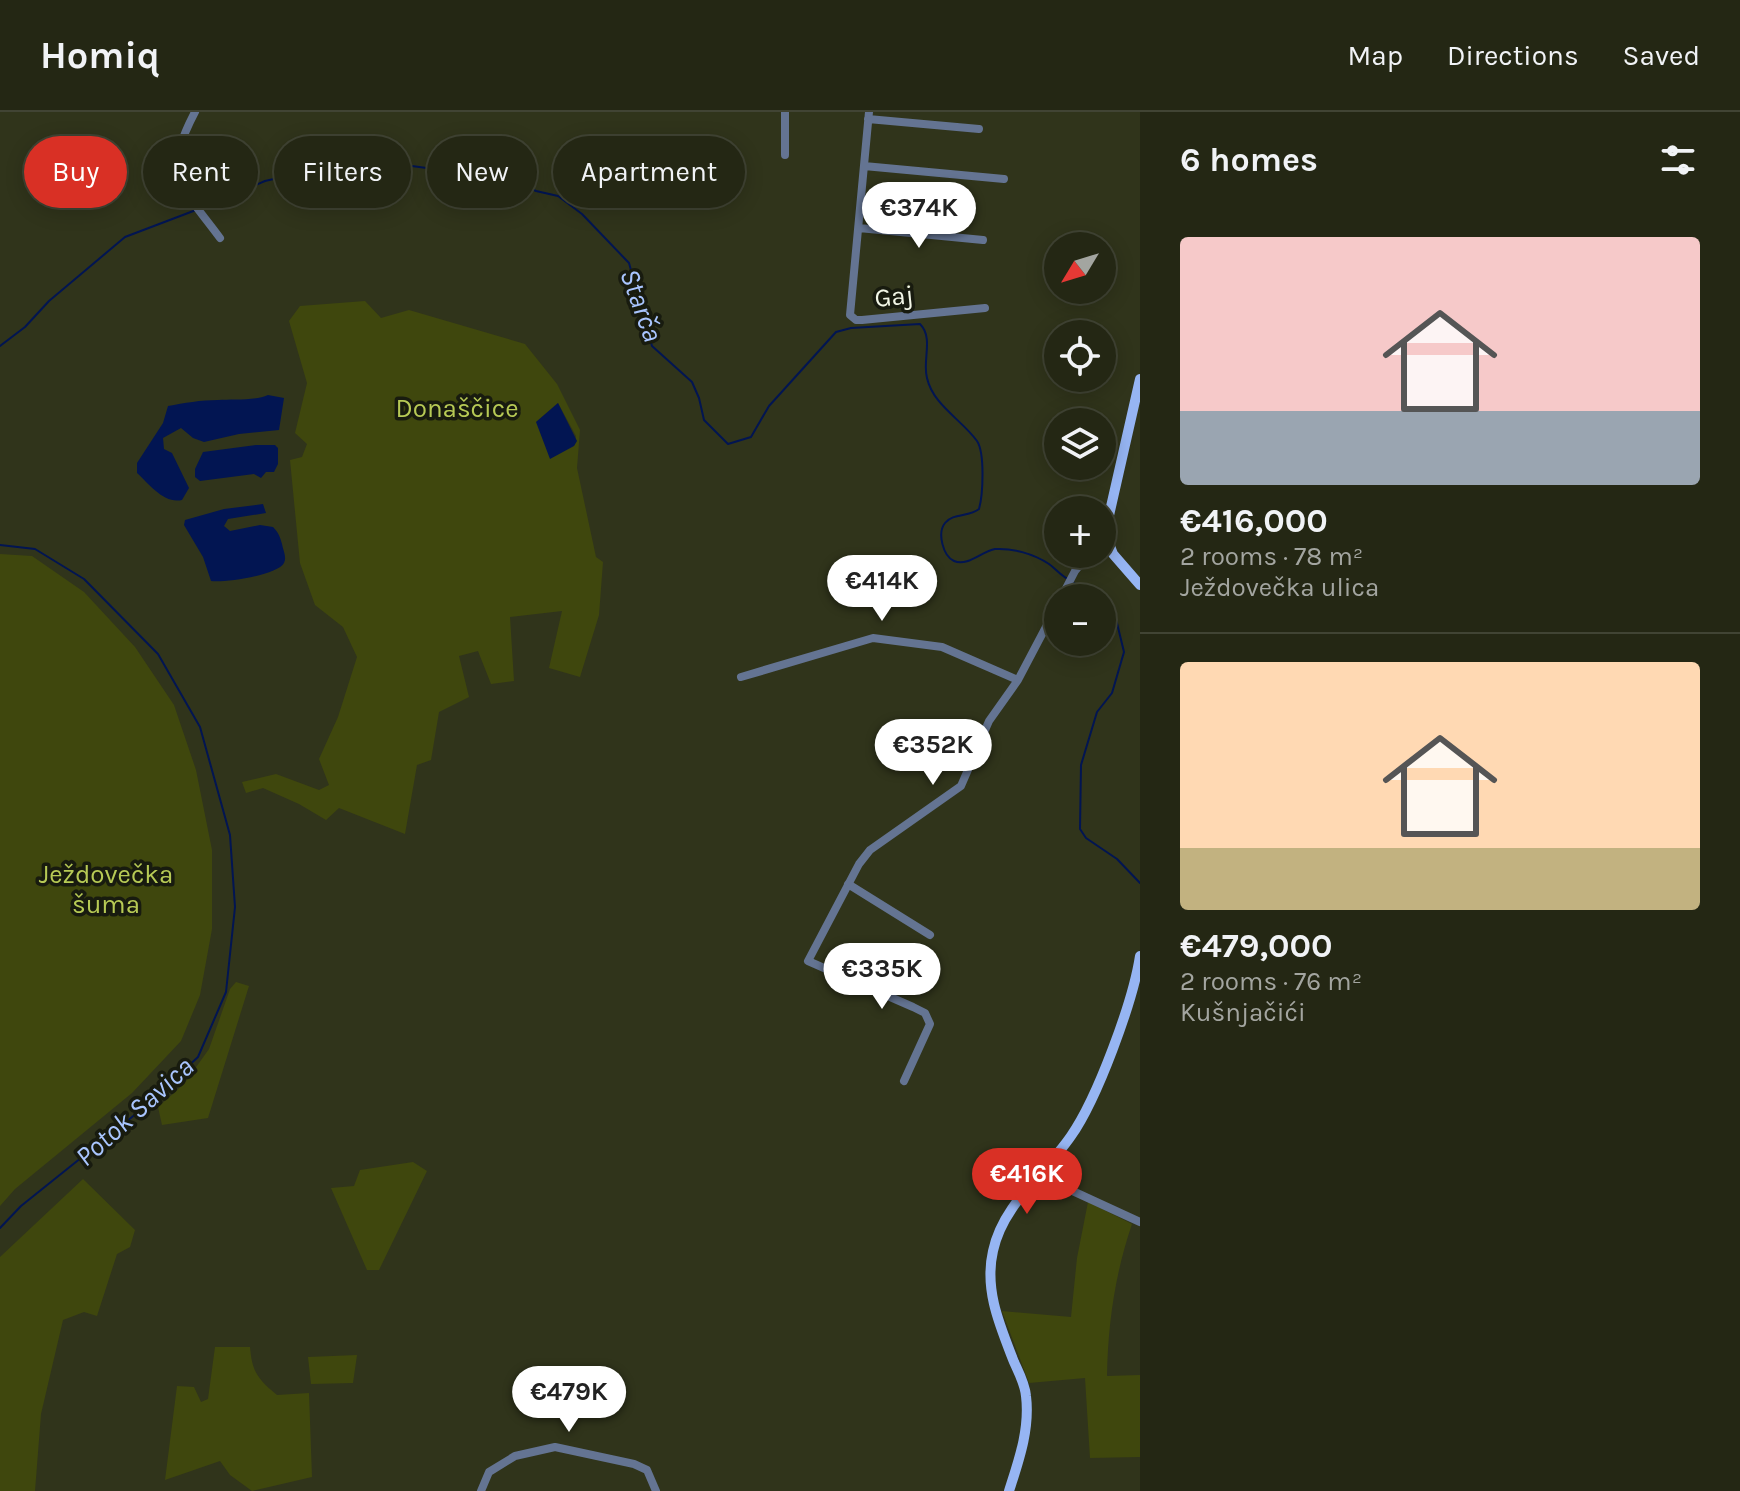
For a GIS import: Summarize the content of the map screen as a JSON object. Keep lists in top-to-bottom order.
{
  "streets": {
    "street": ["Gaj"]
  },
  "water": ["Starča", "Potok Savica"],
  "parks": ["Donaščice", "Ježdovečka šuma"],
  "north": "bottom left",
  "page": {
    "header": "Homiq",
    "nav": ["Map", "Directions", "Saved"],
    "heading": "6 homes",
    "chip": [
      "Buy",
      "Rent",
      "Filters",
      "New",
      "Apartment"
    ],
    "price": [
      "€374K",
      "€414K",
      "€352K",
      "€335K",
      "€416K",
      "€479K"
    ],
    "list": [
      {
        "name": "€416,000",
        "note": "2 rooms · 78 m² · Ježdovečka ulica"
      },
      {
        "name": "€479,000",
        "note": "2 rooms · 76 m² · Kušnjačići"
      }
    ],
    "map_buttons": ["+", "−"]
  }
}
